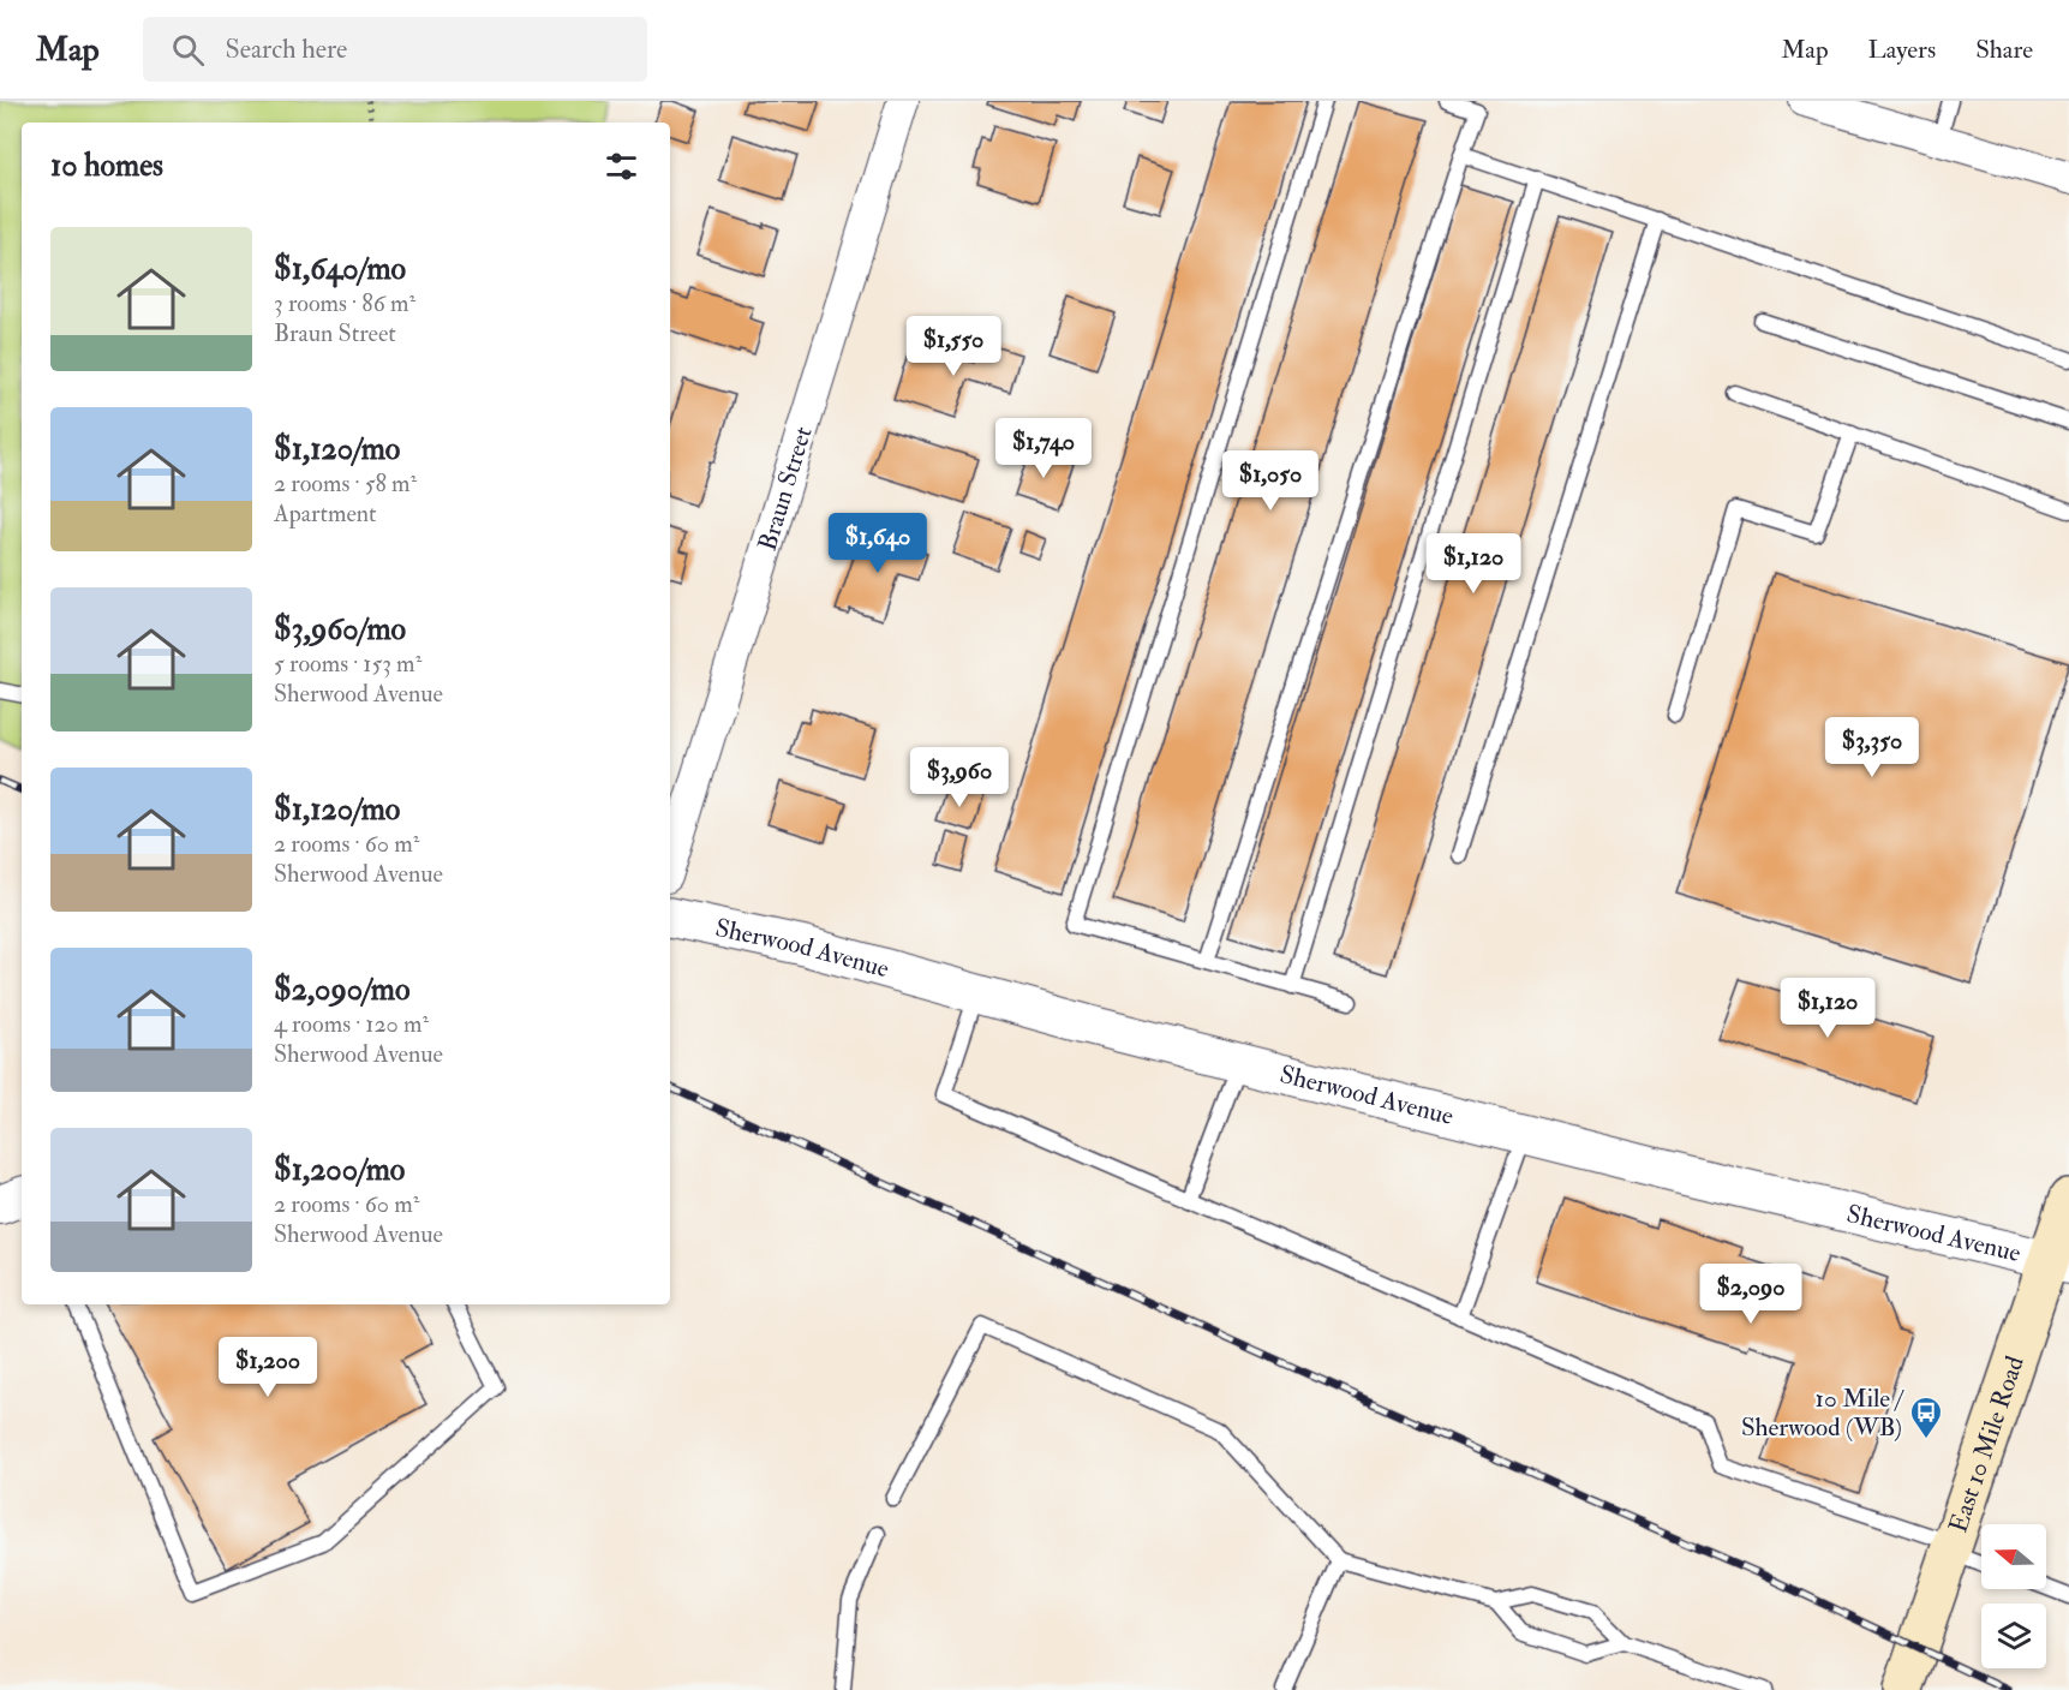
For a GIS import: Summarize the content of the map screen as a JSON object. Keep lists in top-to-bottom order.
{
  "streets": {
    "main road": ["East 10 Mile Road"],
    "street": ["Braun Street", "Sherwood Avenue"]
  },
  "crossings": [
    ["Sherwood Avenue", "East 10 Mile Road"]
  ],
  "places": {
    "bus stop": ["10 Mile / Sherwood (WB)"]
  },
  "north": "left",
  "page": {
    "header": "Map",
    "search": "Search here",
    "nav": ["Map", "Layers", "Share"],
    "heading": "10 homes",
    "list": [
      {
        "name": "$1,640/mo",
        "note": "3 rooms · 86 m² · Braun Street"
      },
      {
        "name": "$1,120/mo",
        "note": "2 rooms · 58 m² · Apartment"
      },
      {
        "name": "$3,960/mo",
        "note": "5 rooms · 153 m² · Sherwood Avenue"
      },
      {
        "name": "$1,120/mo",
        "note": "2 rooms · 60 m² · Sherwood Avenue"
      },
      {
        "name": "$2,090/mo",
        "note": "4 rooms · 120 m² · Sherwood Avenue"
      },
      {
        "name": "$1,200/mo",
        "note": "2 rooms · 60 m² · Sherwood Avenue"
      }
    ],
    "price": [
      "$1,550",
      "$1,740",
      "$1,050",
      "$1,640",
      "$1,120",
      "$3,350",
      "$3,960",
      "$1,120",
      "$2,090",
      "$1,200"
    ]
  }
}
